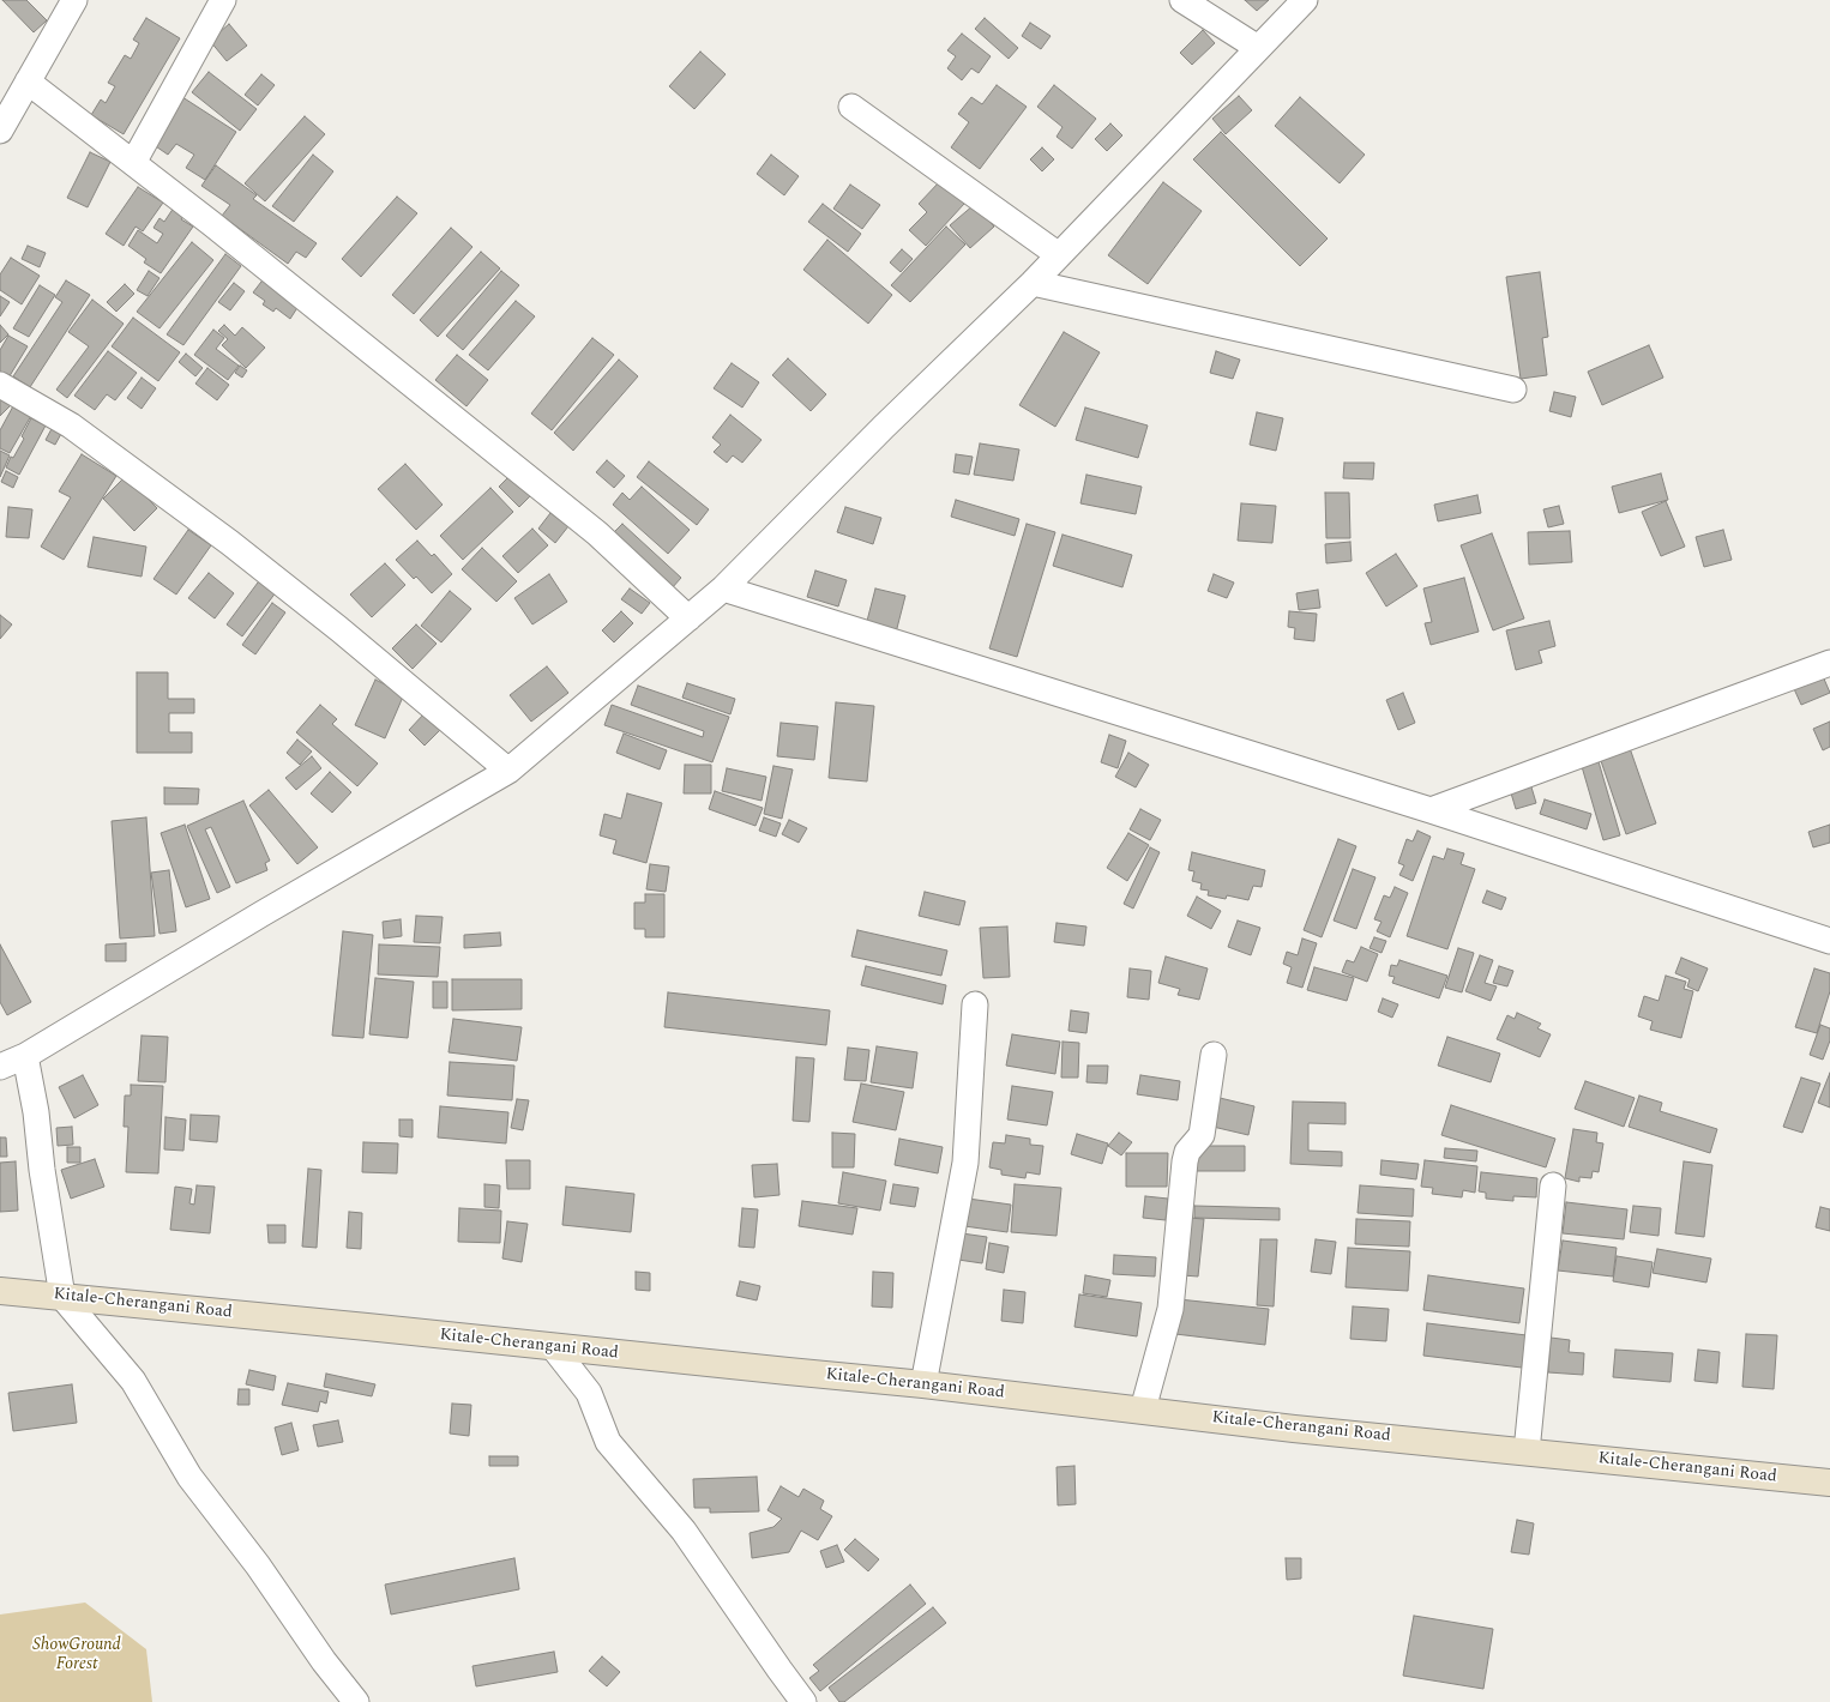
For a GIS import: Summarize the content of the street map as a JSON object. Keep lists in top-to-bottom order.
{
  "streets": {
    "main road": ["Kitale-Cherangani Road"]
  },
  "parks": ["ShowGround Forest"]
}
